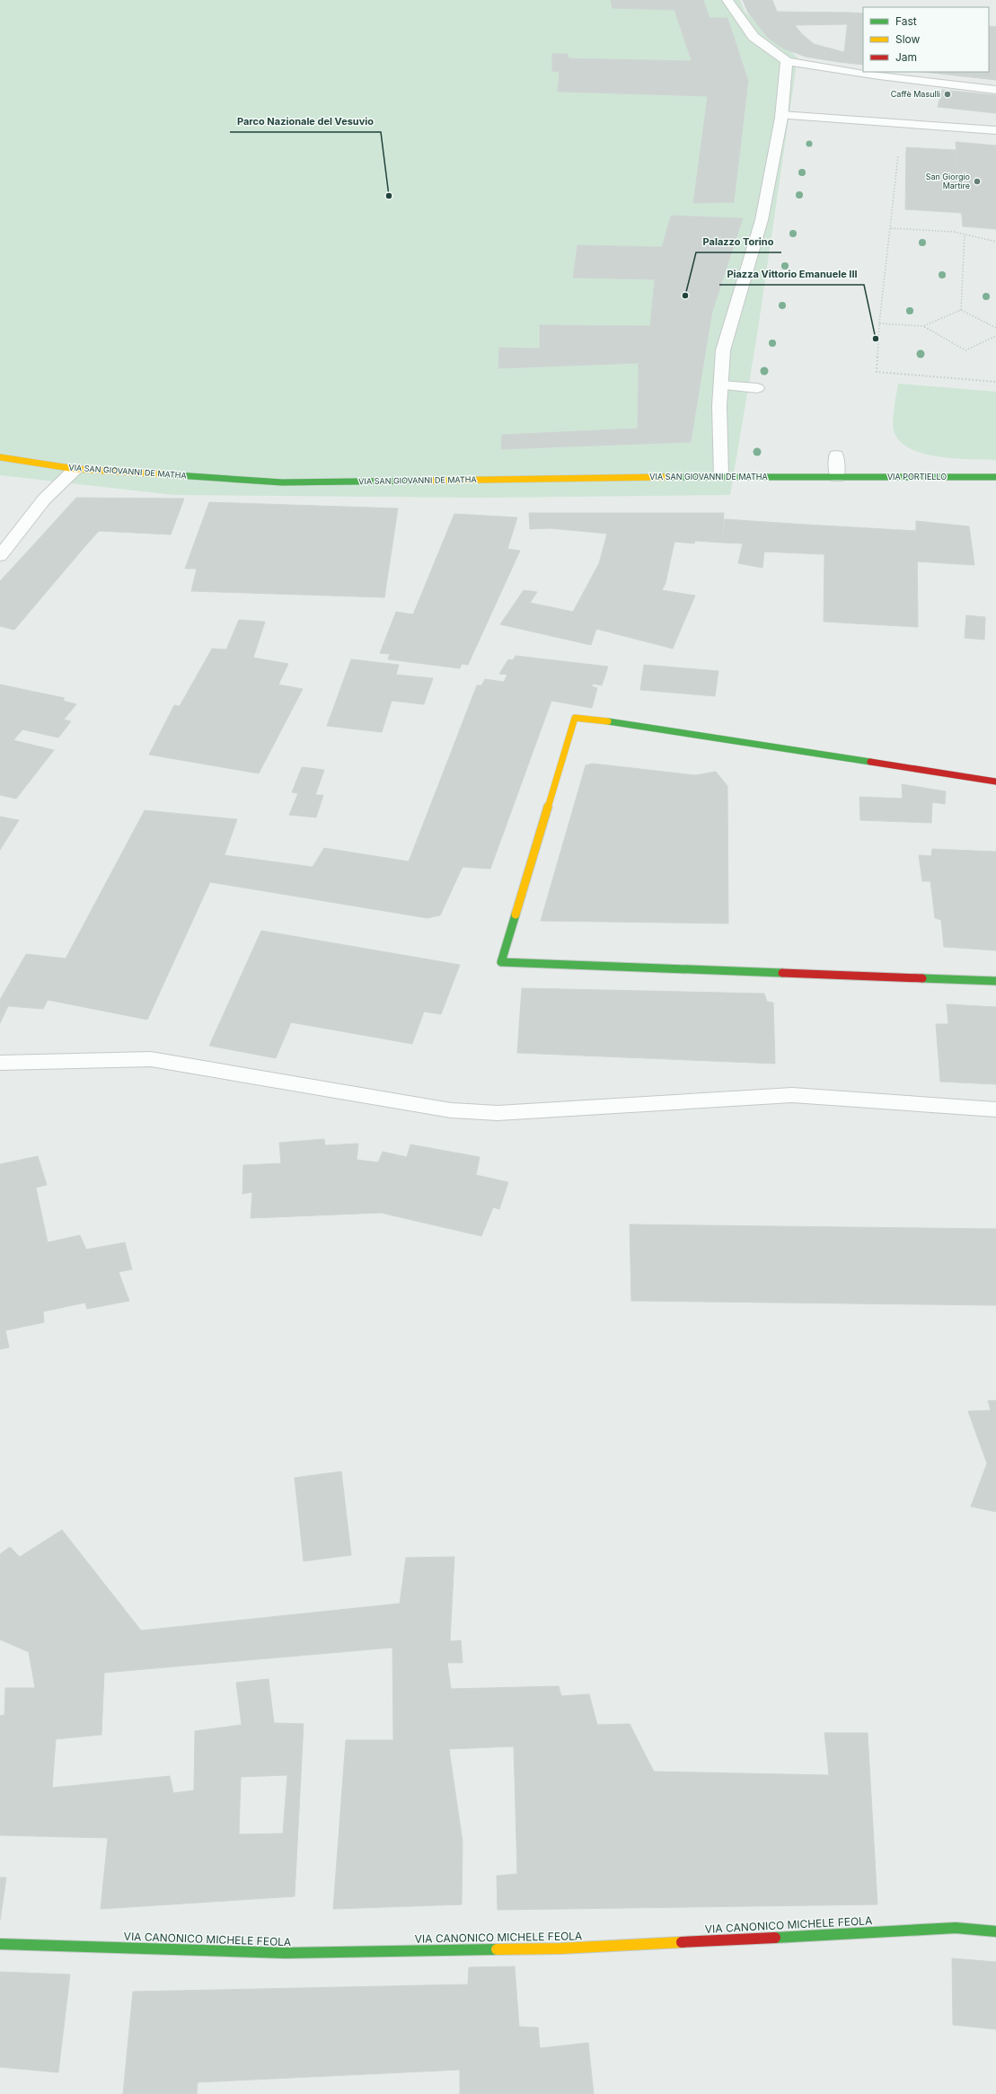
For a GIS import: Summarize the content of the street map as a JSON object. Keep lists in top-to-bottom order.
{
  "streets": {
    "street": ["VIA SAN GIOVANNI DE MATHA", "VIA PORTIELLO", "VIA CANONICO MICHELE FEOLA"]
  },
  "crossings": [
    ["VIA SAN GIOVANNI DE MATHA", "VIA PORTIELLO"]
  ],
  "places": [
    "Caffè Masulli",
    "San Giorgio Martire",
    "Parco Nazionale del Vesuvio",
    "Palazzo Torino",
    "Piazza Vittorio Emanuele III"
  ],
  "legend": ["Fast", "Slow", "Jam"]
}
